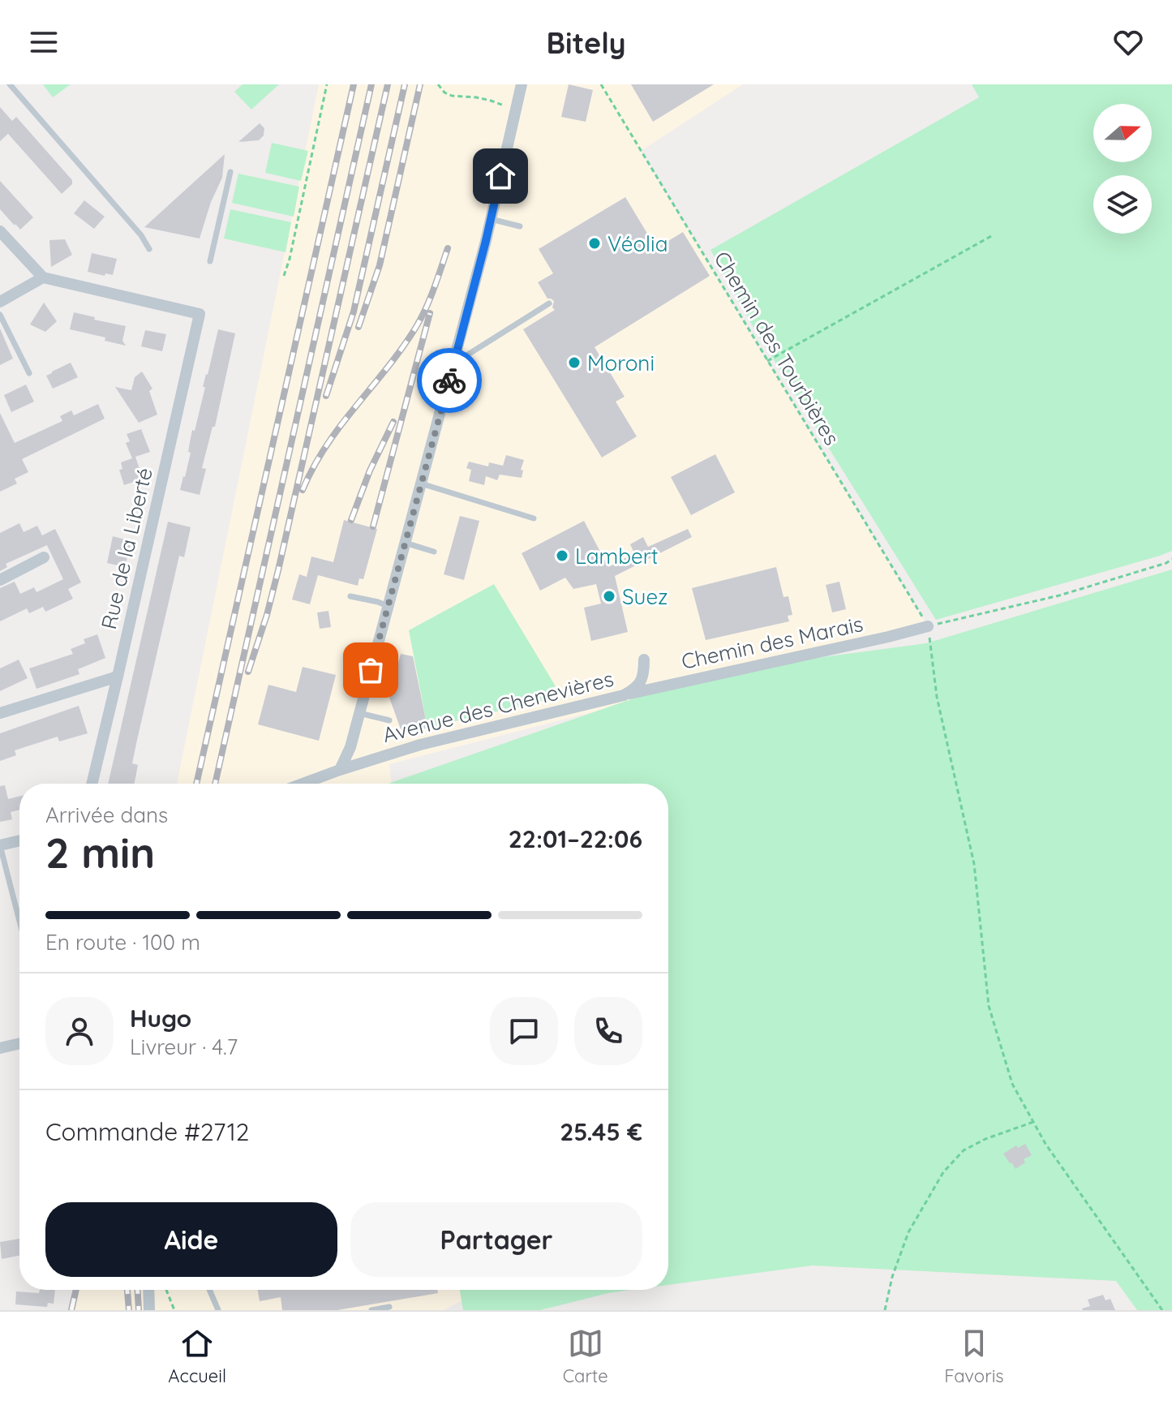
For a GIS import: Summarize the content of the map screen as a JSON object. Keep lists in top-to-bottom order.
{
  "streets": {
    "street": ["Rue de la Liberté", "Chemin des Marais", "Avenue des Chenevières"],
    "path": ["Chemin des Tourbières"]
  },
  "crossings": [
    ["Chemin des Tourbières", "Chemin des Marais"],
    ["Chemin des Marais", "Avenue des Chenevières"]
  ],
  "places": [
    "Véolia",
    "Moroni",
    "Lambert",
    "Suez"
  ],
  "north": "right",
  "page": {
    "header": "Bitely",
    "heading": ["2 min", "Arrivée dans", "22:01–22:06"],
    "panel": [
      "Hugo",
      "Livreur · 4.7",
      "Commande #2712",
      "25.45 €"
    ],
    "bar": "En route · 100 m",
    "buttons": ["Aide", "Partager"],
    "tabs": ["Accueil", "Carte", "Favoris"]
  }
}
